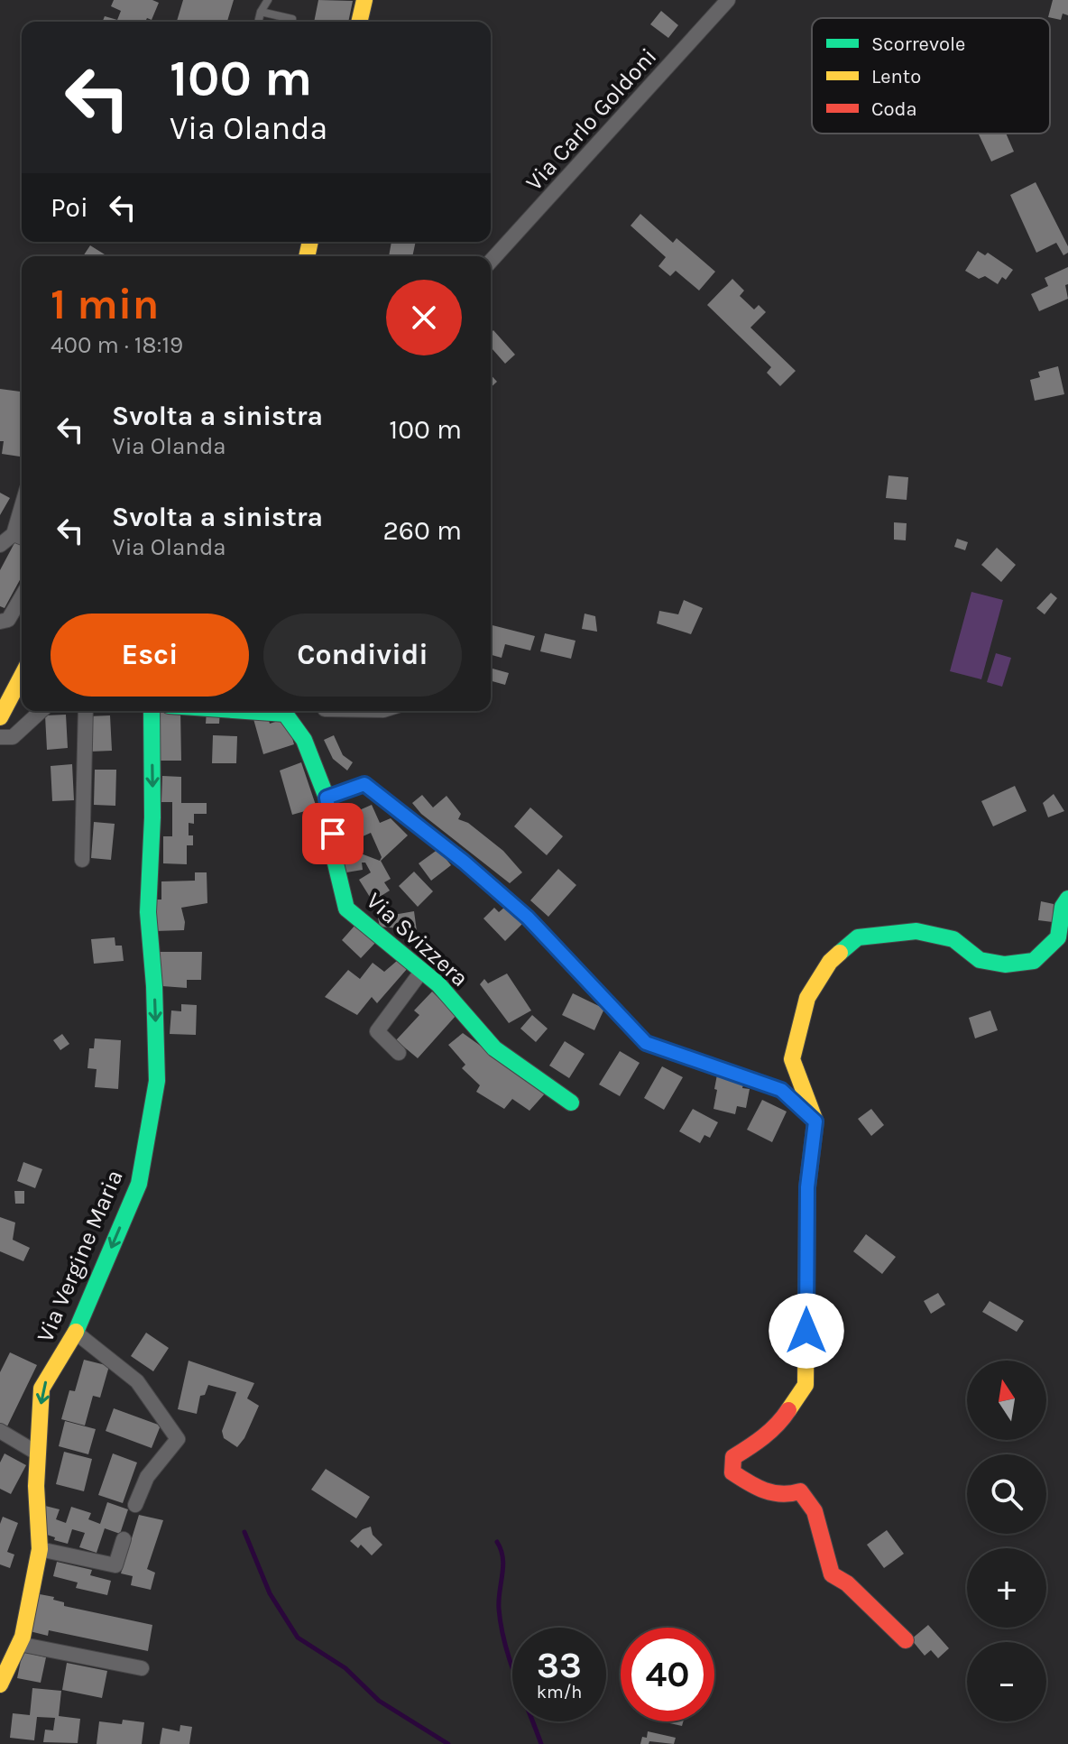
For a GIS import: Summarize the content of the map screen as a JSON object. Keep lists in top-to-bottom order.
{
  "streets": {
    "street": ["Via Carlo Goldoni", "Via Svizzera", "Via Vergine Maria"]
  },
  "one_way": ["Via Vergine Maria"],
  "legend": ["Scorrevole", "Lento", "Coda"],
  "north": "top",
  "page": {
    "turn": ["100 m", "Via Olanda"],
    "then": "Poi",
    "heading": ["1 min", "400 m · 18:19"],
    "list": [
      {
        "name": "Svolta a sinistra",
        "note": "Via Olanda",
        "value": "100 m"
      },
      {
        "name": "Svolta a sinistra",
        "note": "Via Olanda",
        "value": "260 m"
      }
    ],
    "buttons": ["Esci", "Condividi"],
    "map_buttons": ["+", "−"],
    "speed": "33 km/h",
    "limit": "40"
  }
}
